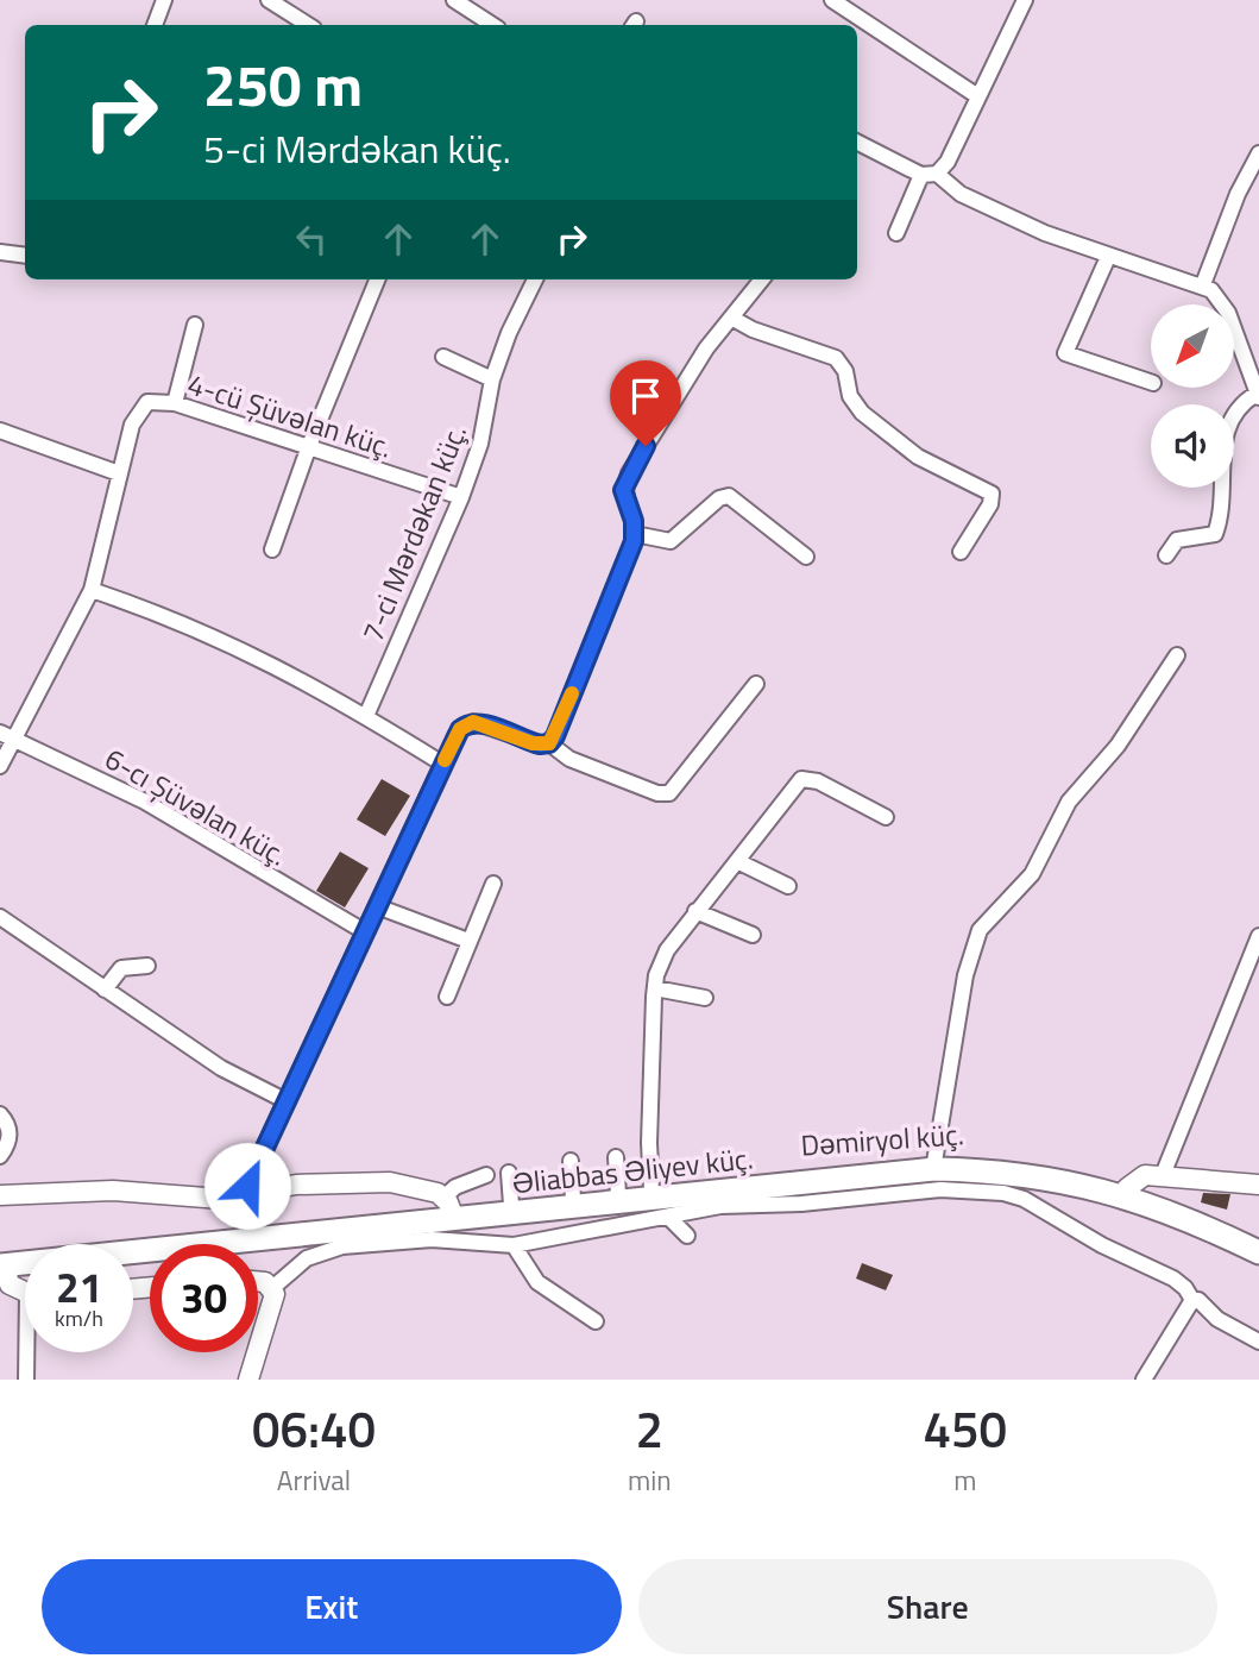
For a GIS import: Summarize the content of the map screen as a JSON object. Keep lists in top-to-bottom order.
{
  "streets": {
    "main road": ["Dəmiryol küç.", "Əliabbas Əliyev küç."],
    "street": ["4-cü Şüvəlan küç.", "7-ci Mərdəkan küç.", "6-cı Şüvəlan küç."]
  },
  "crossings": [
    ["4-cü Şüvəlan küç.", "7-ci Mərdəkan küç."],
    ["4-cü Şüvəlan küç.", "6-cı Şüvəlan küç."],
    ["Dəmiryol küç.", "Əliabbas Əliyev küç."]
  ],
  "north": "bottom left",
  "page": {
    "turn": ["250 m", "5-ci Mərdəkan küç."],
    "speed": "21 km/h",
    "limit": "30",
    "eta": [
      "06:40",
      "Arrival",
      "2",
      "min",
      "450",
      "m"
    ],
    "buttons": ["Exit", "Share"]
  }
}
